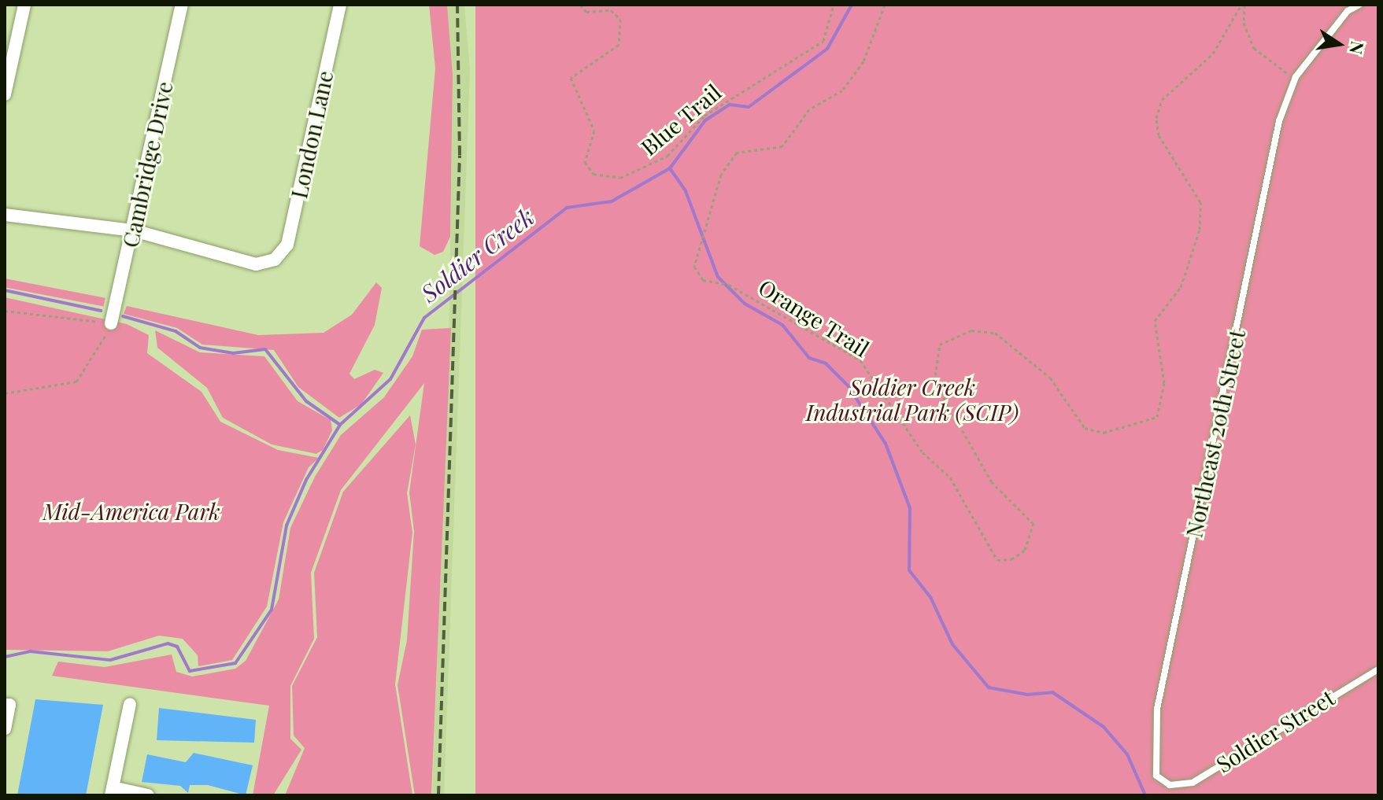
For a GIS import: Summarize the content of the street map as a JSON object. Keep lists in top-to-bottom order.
{
  "streets": {
    "street": ["London Lane", "Cambridge Drive"],
    "lane": ["Northeast 20th Street", "Soldier Street"],
    "path": ["Blue Trail", "Orange Trail"]
  },
  "crossings": [
    ["London Lane", "Cambridge Drive"],
    ["Northeast 20th Street", "Soldier Street"]
  ],
  "water": ["Soldier Creek"],
  "parks": ["Soldier Creek Industrial Park (SCIP)", "Mid-America Park"],
  "north": "right"
}
